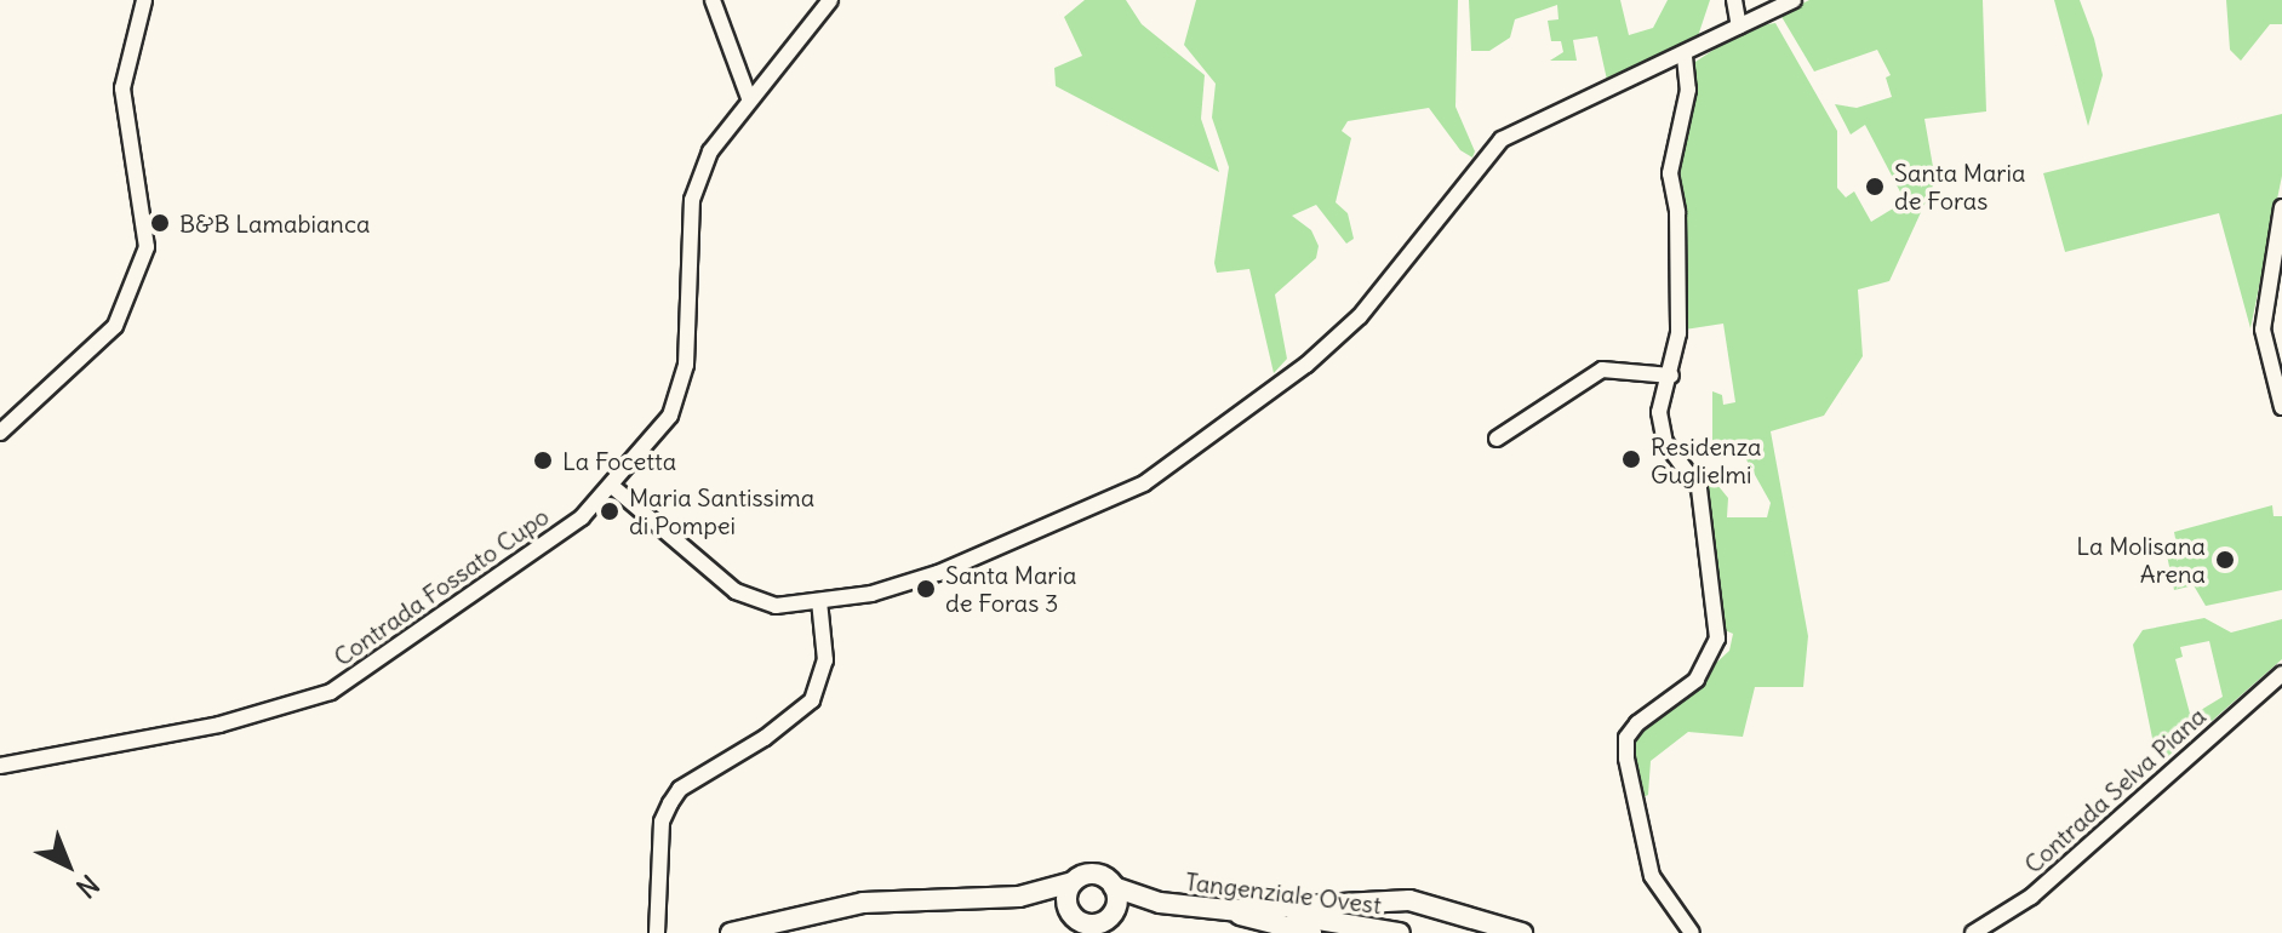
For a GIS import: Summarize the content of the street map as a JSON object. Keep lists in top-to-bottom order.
{
  "streets": {
    "main road": ["Tangenziale Ovest"],
    "street": ["Contrada Fossato Cupo", "Contrada Selva Piana"]
  },
  "places": [
    "Santa Maria de Foras",
    "B&B Lamabianca",
    "Residenza Guglielmi",
    "La Focetta",
    "Maria Santissima di Pompei",
    "La Molisana Arena",
    "Santa Maria de Foras 3"
  ],
  "north": "bottom right"
}
